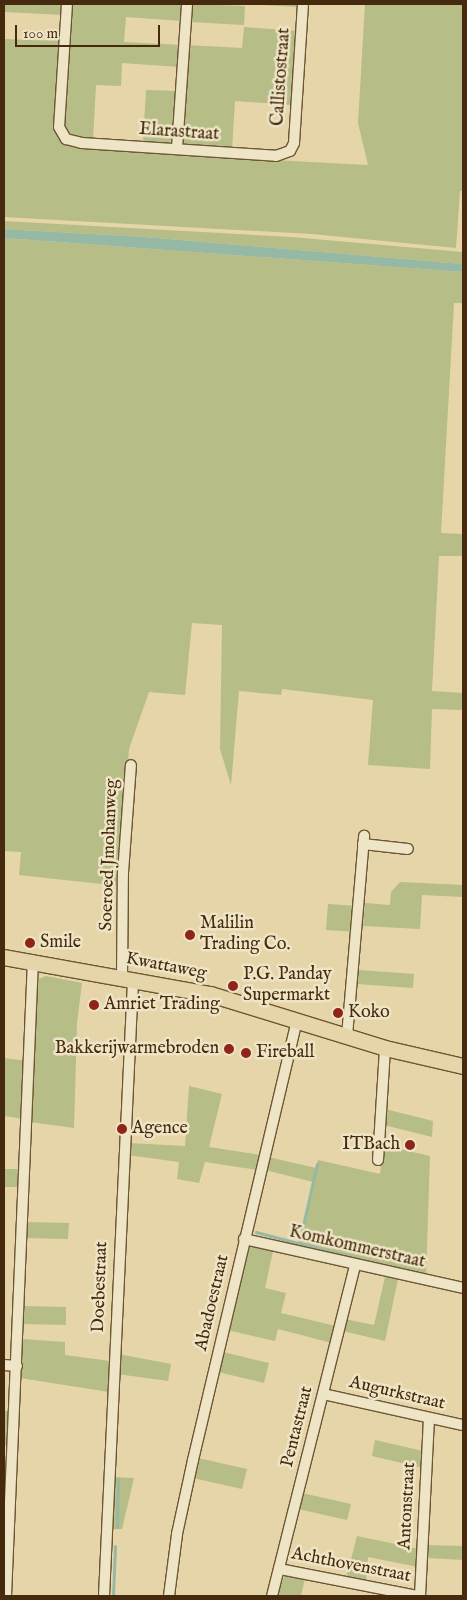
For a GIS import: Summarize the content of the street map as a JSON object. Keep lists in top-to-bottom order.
{
  "streets": {
    "main road": ["Kwattaweg"],
    "street": [
      "Callistostraat",
      "Elarastraat",
      "Soeroed Jmohanweg",
      "Komkommerstraat",
      "Doebestraat",
      "Abadoestraat",
      "Augurkstraat",
      "Pentastraat",
      "Antonstraat",
      "Achthovenstraat"
    ]
  },
  "crossings": [
    ["Callistostraat", "Elarastraat"],
    ["Soeroed Jmohanweg", "Kwattaweg"],
    ["Soeroed Jmohanweg", "Doebestraat"],
    ["Kwattaweg", "Doebestraat"],
    ["Kwattaweg", "Abadoestraat"],
    ["Komkommerstraat", "Abadoestraat"],
    ["Komkommerstraat", "Pentastraat"],
    ["Augurkstraat", "Pentastraat"],
    ["Augurkstraat", "Antonstraat"],
    ["Pentastraat", "Achthovenstraat"],
    ["Antonstraat", "Achthovenstraat"]
  ],
  "places": [
    "Malilin Trading Co.",
    "Smile",
    "P.G. Panday Supermarkt",
    "Amriet Trading",
    "Koko",
    "Bakkerijwarmebroden",
    "Fireball",
    "Agence",
    "ITBach"
  ],
  "scale_bar": "100 m"
}
